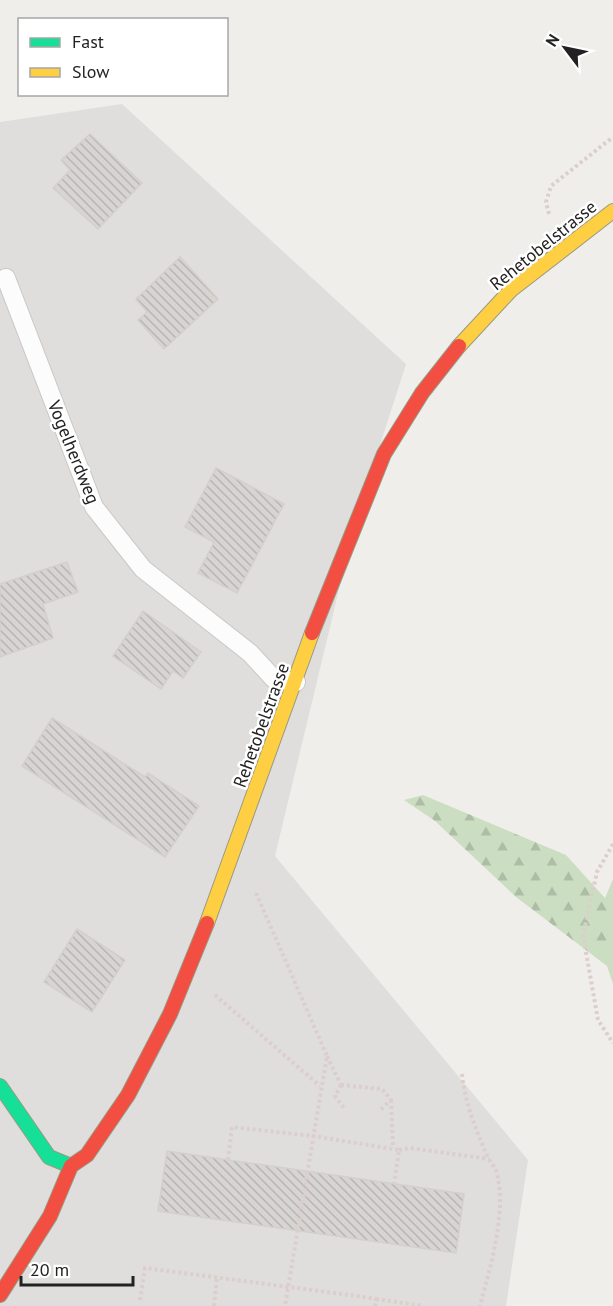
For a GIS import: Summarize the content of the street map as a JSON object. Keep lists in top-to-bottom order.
{
  "streets": {
    "street": ["Rehetobelstrasse"],
    "lane": ["Vogelherdweg"]
  },
  "crossings": [
    ["Rehetobelstrasse", "Vogelherdweg"]
  ],
  "legend": ["Fast", "Slow"],
  "scale_bar": "20 m",
  "north": "top left"
}
